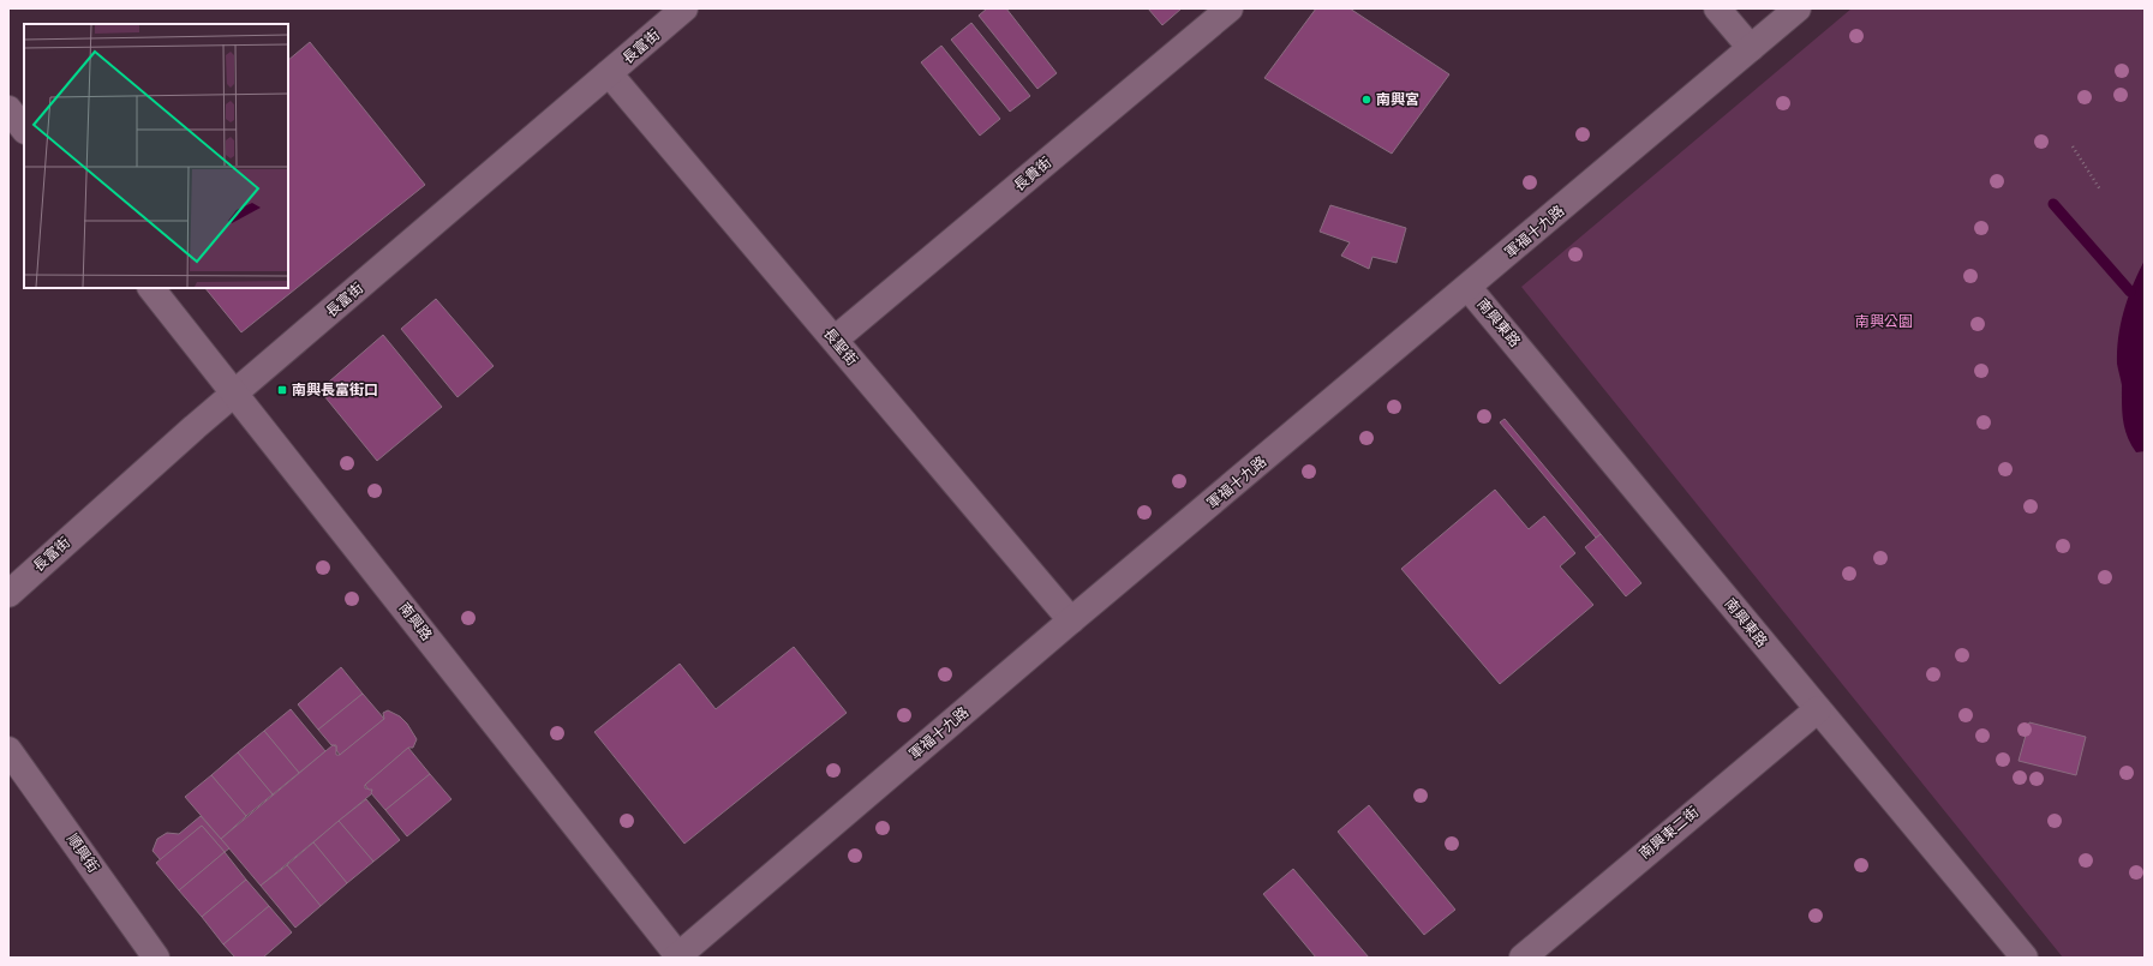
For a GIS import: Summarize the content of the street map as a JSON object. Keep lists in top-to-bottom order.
{
  "streets": {
    "street": [
      "長富街",
      "長貴街",
      "軍福十九路",
      "南興東路",
      "長聖街",
      "南興路",
      "南興東二街",
      "順興街"
    ]
  },
  "crossings": [
    ["長富街", "長聖街"],
    ["長富街", "南興路"],
    ["長貴街", "長聖街"],
    ["軍福十九路", "南興東路"],
    ["軍福十九路", "長聖街"],
    ["軍福十九路", "南興路"],
    ["南興東路", "南興東二街"]
  ],
  "parks": ["南興公園"],
  "places": {
    "other": ["南興宮"],
    "transit": ["南興長富街口"]
  }
}
